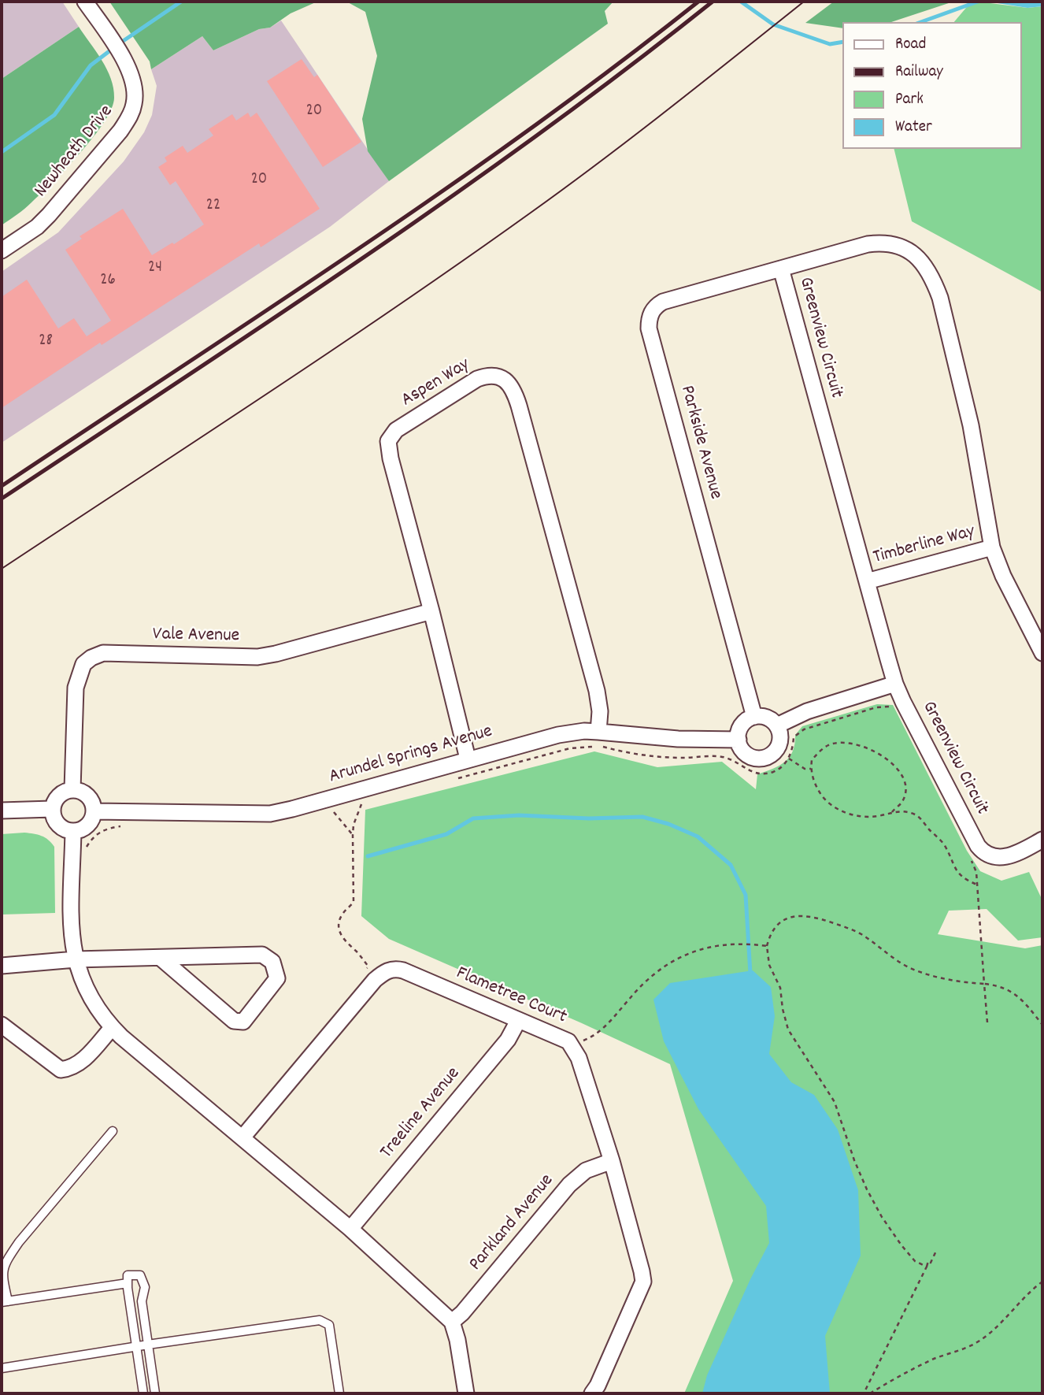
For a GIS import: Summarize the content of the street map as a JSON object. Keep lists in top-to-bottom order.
{
  "streets": {
    "street": [
      "Newheath Drive",
      "Greenview Circuit",
      "Aspen Way",
      "Parkside Avenue",
      "Timberline Way",
      "Vale Avenue",
      "Arundel Springs Avenue",
      "Flametree Court",
      "Treeline Avenue",
      "Parkland Avenue"
    ]
  },
  "crossings": [
    ["Greenview Circuit", "Parkside Avenue"],
    ["Greenview Circuit", "Timberline Way"],
    ["Aspen Way", "Vale Avenue"],
    ["Aspen Way", "Arundel Springs Avenue"],
    ["Parkside Avenue", "Arundel Springs Avenue"],
    ["Vale Avenue", "Arundel Springs Avenue"],
    ["Flametree Court", "Treeline Avenue"],
    ["Flametree Court", "Parkland Avenue"]
  ],
  "house_numbers": [
    "20",
    "20",
    "22",
    "24",
    "26",
    "28"
  ],
  "legend": [
    "Road",
    "Railway",
    "Park",
    "Water"
  ]
}
